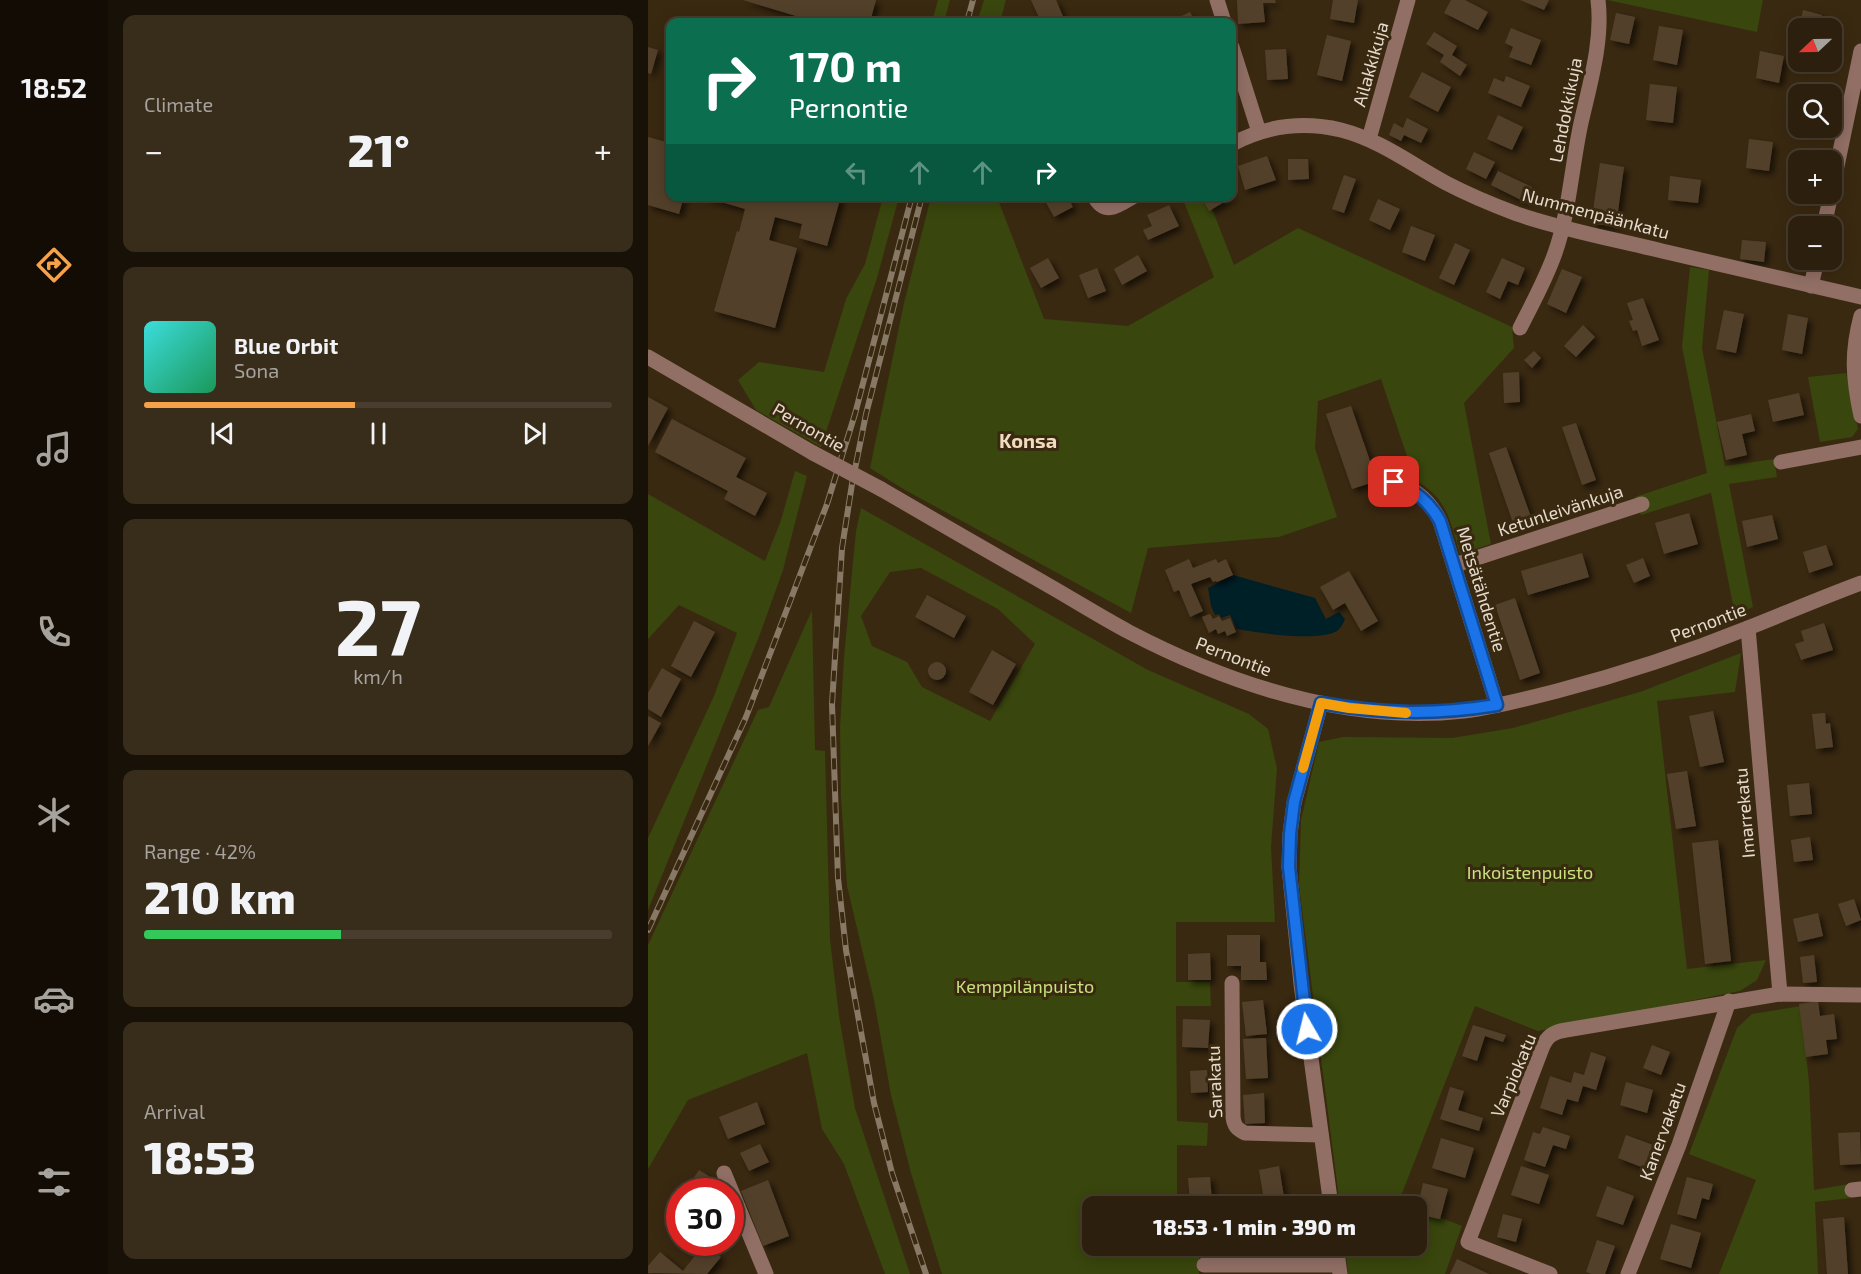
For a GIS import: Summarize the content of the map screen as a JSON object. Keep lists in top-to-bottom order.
{
  "streets": {
    "street": [
      "Ailakkikuja",
      "Lehdokkikuja",
      "Nummenpäänkatu",
      "Pernontie",
      "Ketunleivänkuja",
      "Metsätähdentie",
      "Imarrekatu",
      "Varpiokatu",
      "Sarakatu",
      "Kanervakatu"
    ]
  },
  "crossings": [
    ["Ailakkikuja", "Nummenpäänkatu"],
    ["Lehdokkikuja", "Nummenpäänkatu"],
    ["Pernontie", "Metsätähdentie"],
    ["Pernontie", "Imarrekatu"],
    ["Ketunleivänkuja", "Metsätähdentie"],
    ["Imarrekatu", "Varpiokatu"],
    ["Varpiokatu", "Kanervakatu"]
  ],
  "districts": ["Konsa"],
  "parks": ["Inkoistenpuisto", "Kemppilänpuisto"],
  "north": "left",
  "page": {
    "tabs": "18:52",
    "tile": [
      "Climate",
      ["27", "km/h"],
      ["Range · 42%", "210 km"],
      ["Arrival", "18:53"]
    ],
    "map_buttons": ["+", "−"],
    "turn": ["170 m", "Pernontie"],
    "heat": ["−", "21°", "+"],
    "song": ["Blue Orbit", "Sona"],
    "limit": "30",
    "trip": "18:53 · 1 min · 390 m"
  }
}
